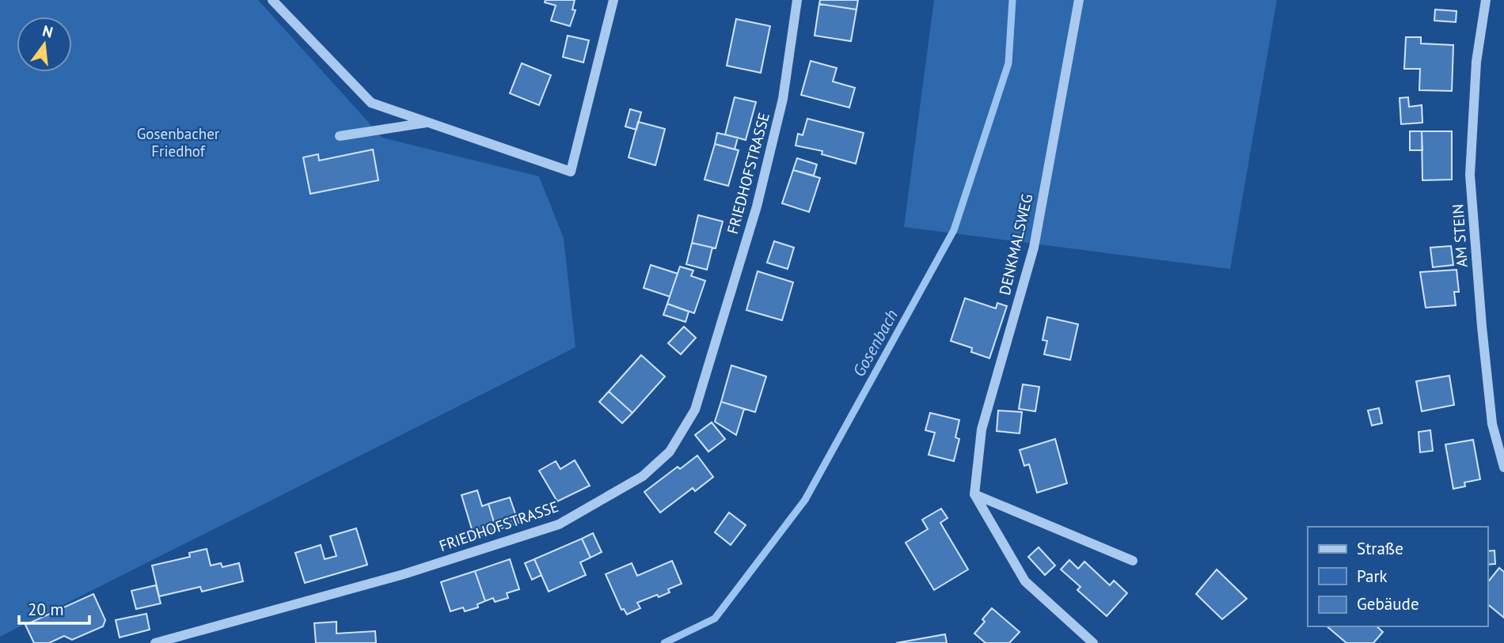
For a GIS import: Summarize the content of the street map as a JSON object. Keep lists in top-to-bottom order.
{
  "streets": {
    "street": ["FRIEDHOFSTRASSE", "AM STEIN", "DENKMALSWEG"]
  },
  "water": ["Gosenbach"],
  "parks": ["Gosenbacher Friedhof"],
  "legend": ["Straße", "Park", "Gebäude"],
  "scale_bar": "20 m",
  "north": "top"
}
